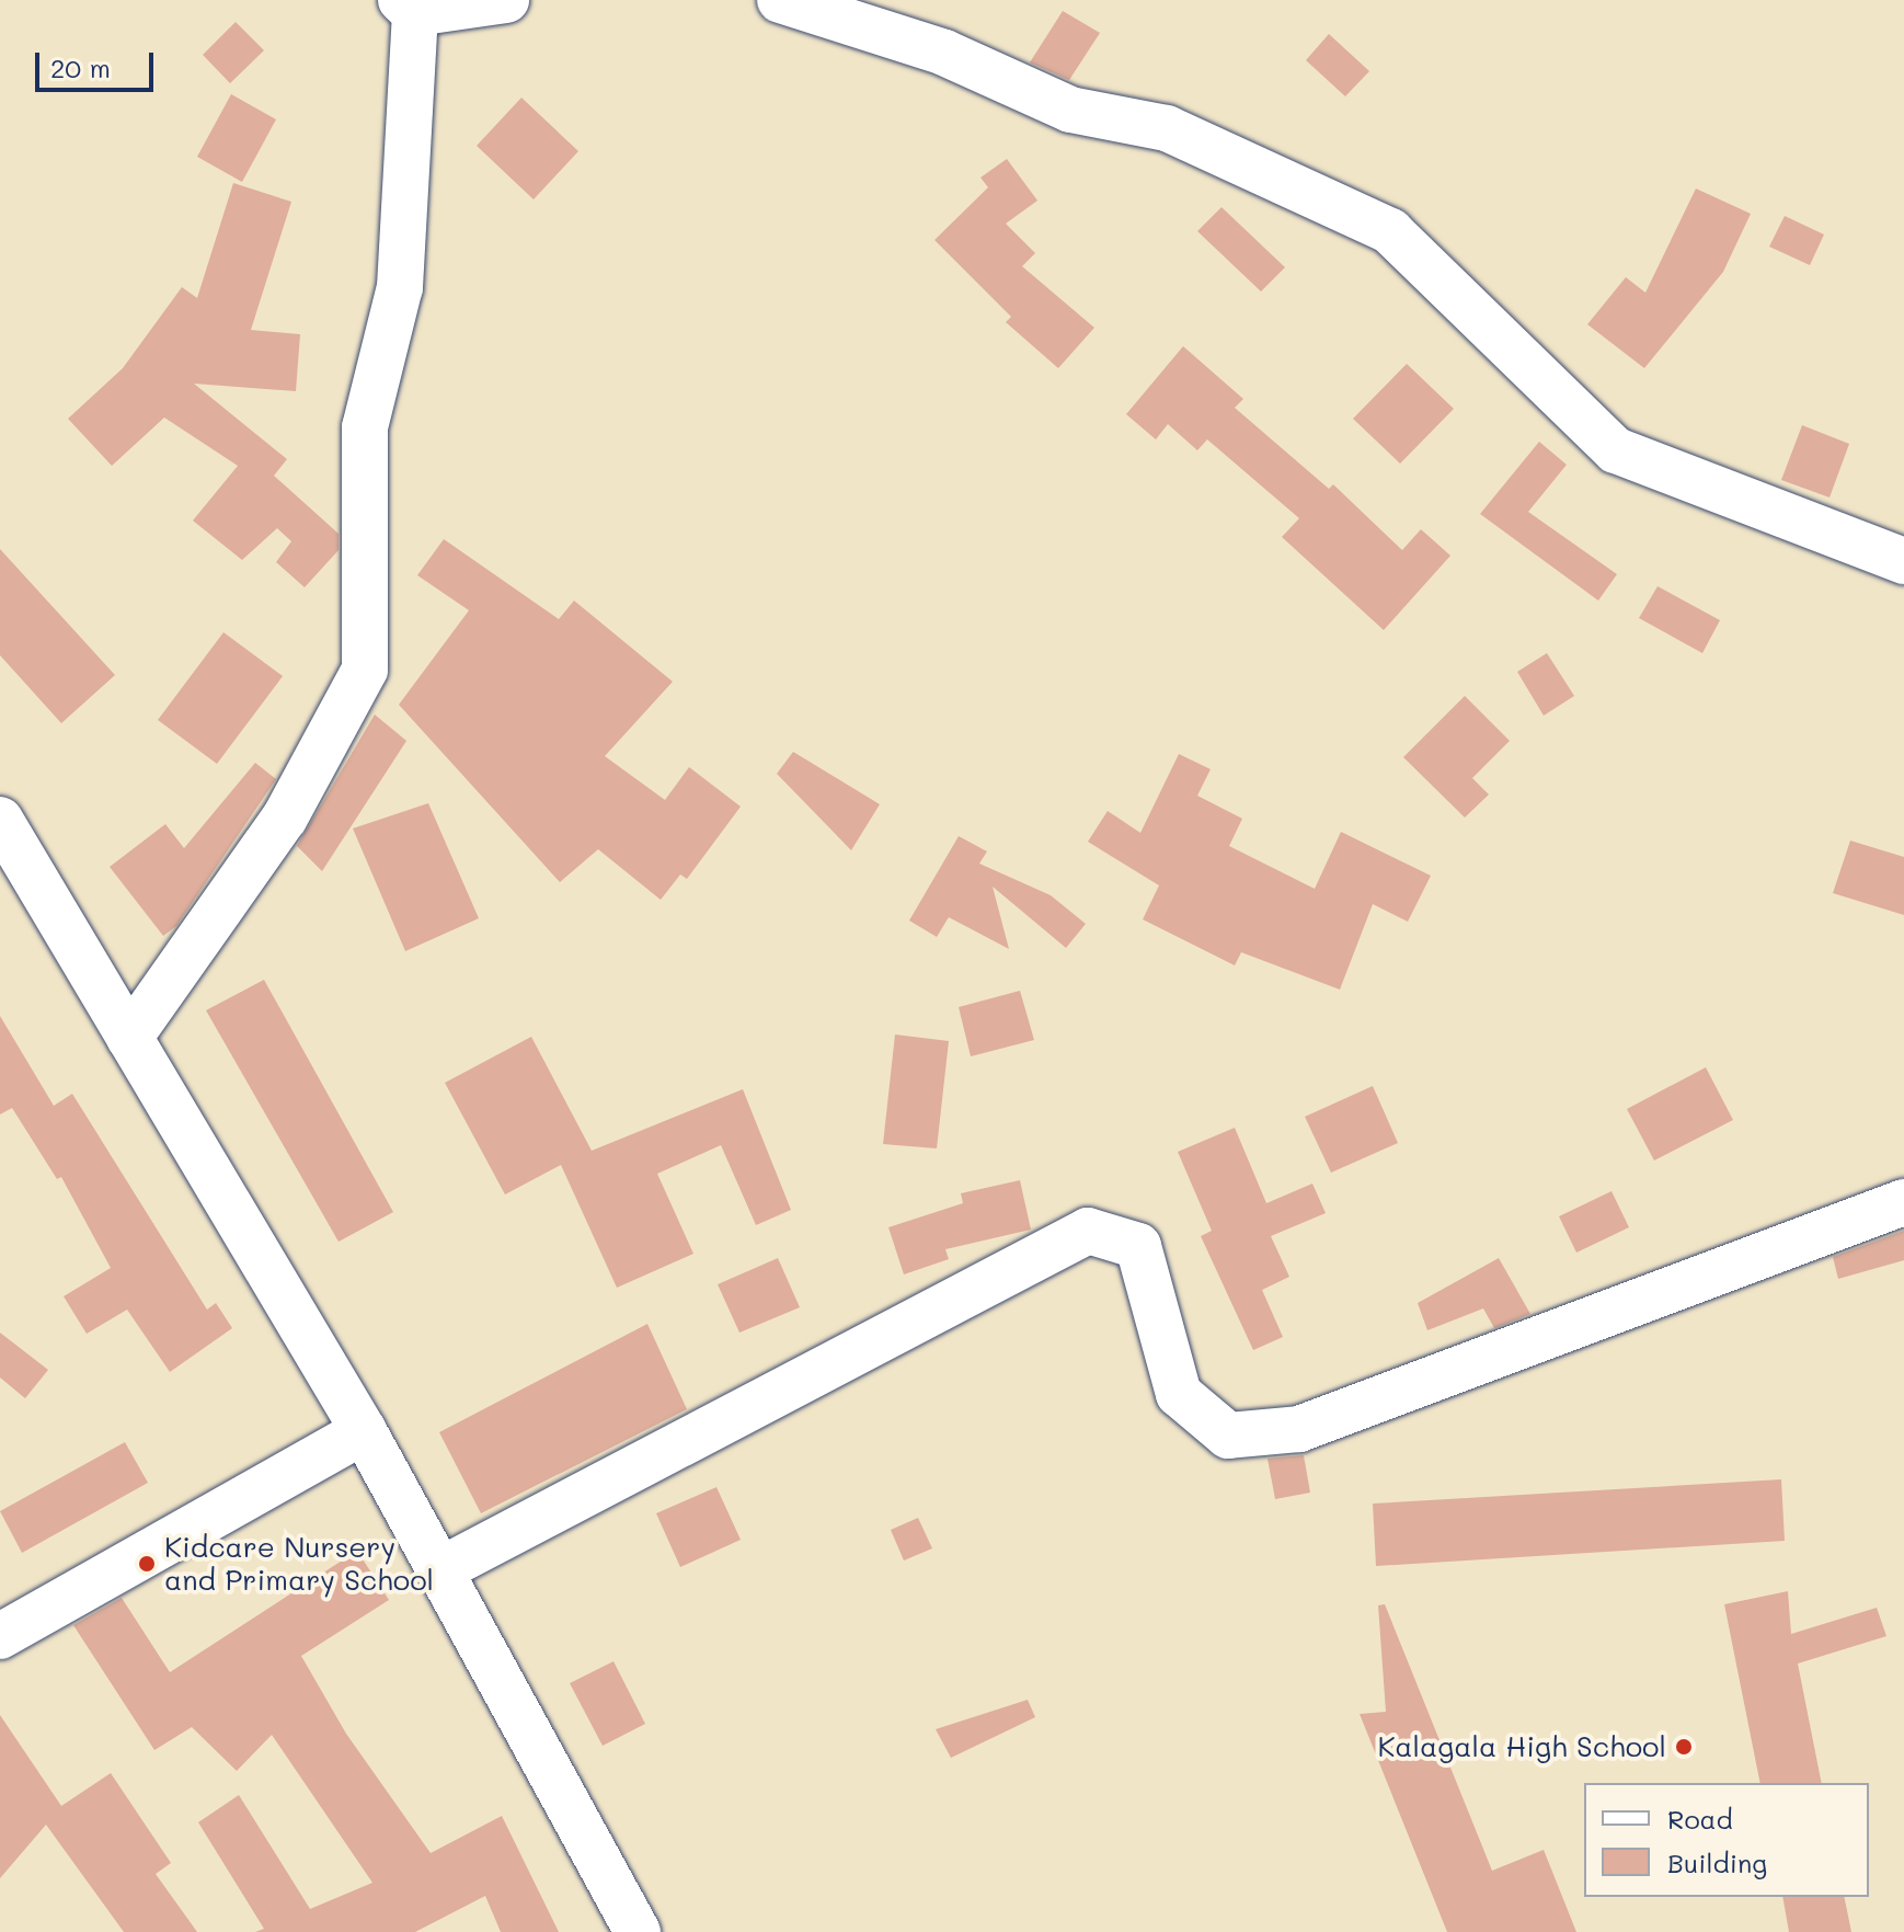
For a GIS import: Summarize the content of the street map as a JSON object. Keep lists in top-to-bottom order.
{
  "places": ["Kidcare Nursery and Primary School", "Kalagala High School"],
  "legend": ["Road", "Building"],
  "scale_bar": "20 m"
}
